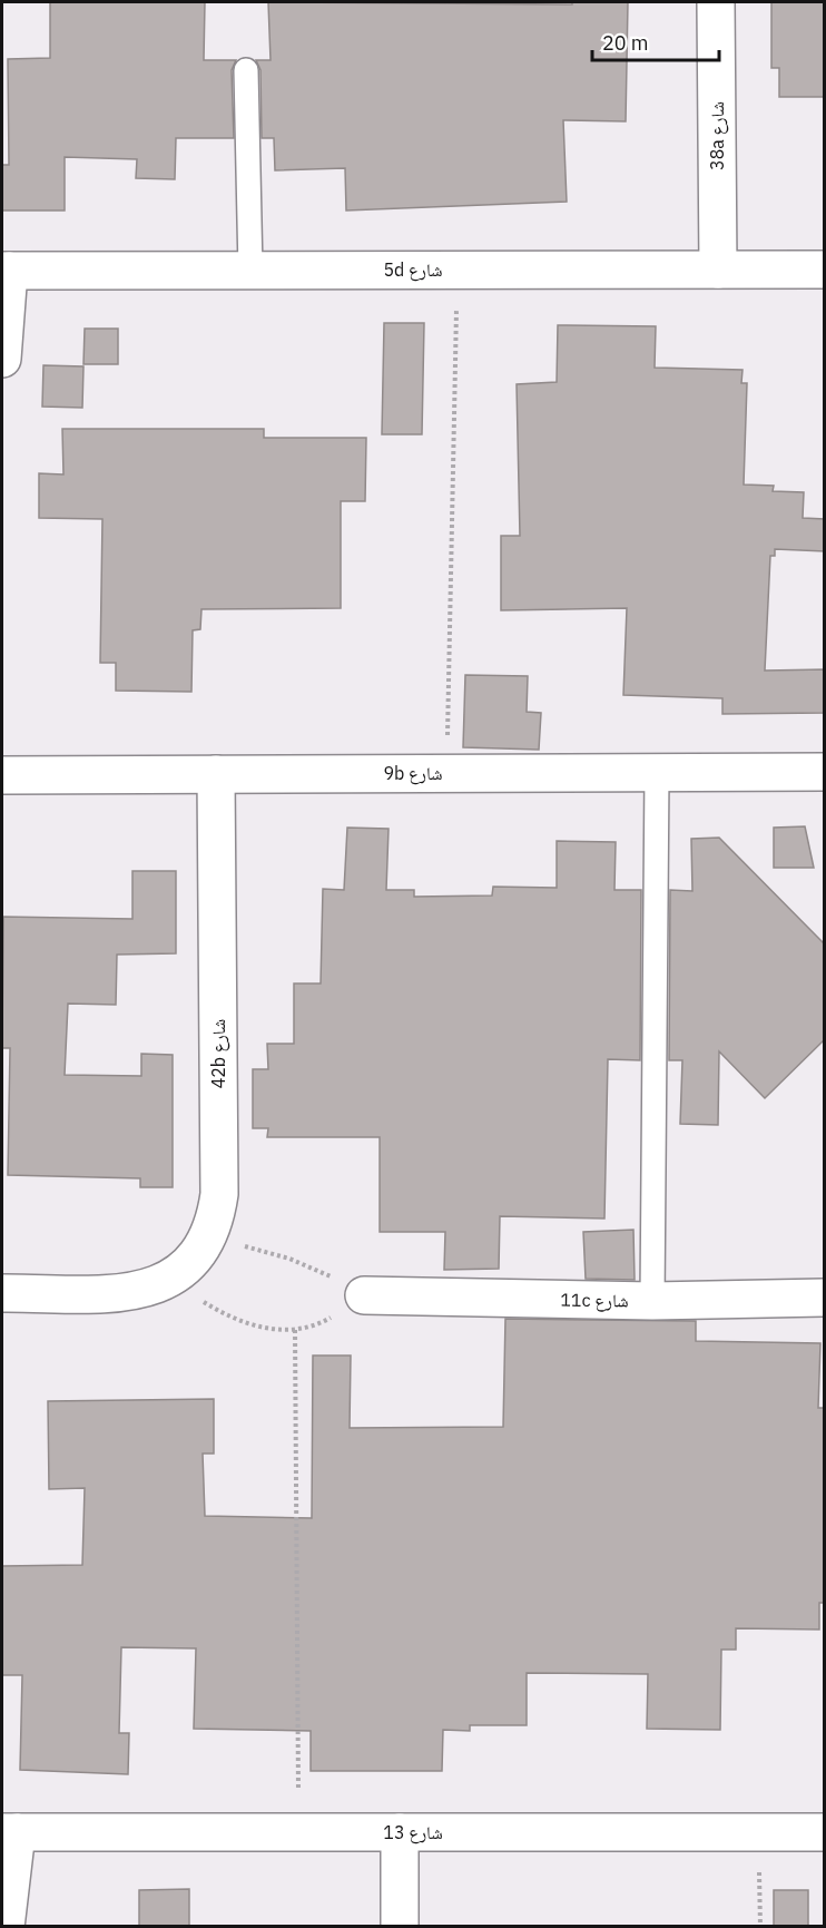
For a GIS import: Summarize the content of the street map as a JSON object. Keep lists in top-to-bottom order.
{
  "streets": {
    "street": [
      "38a شارع",
      "5d شارع",
      "9b شارع",
      "42b شارع",
      "11c شارع",
      "شارع 13"
    ]
  },
  "crossings": [
    ["38a شارع", "5d شارع"],
    ["9b شارع", "42b شارع"]
  ],
  "scale_bar": "20 m"
}
